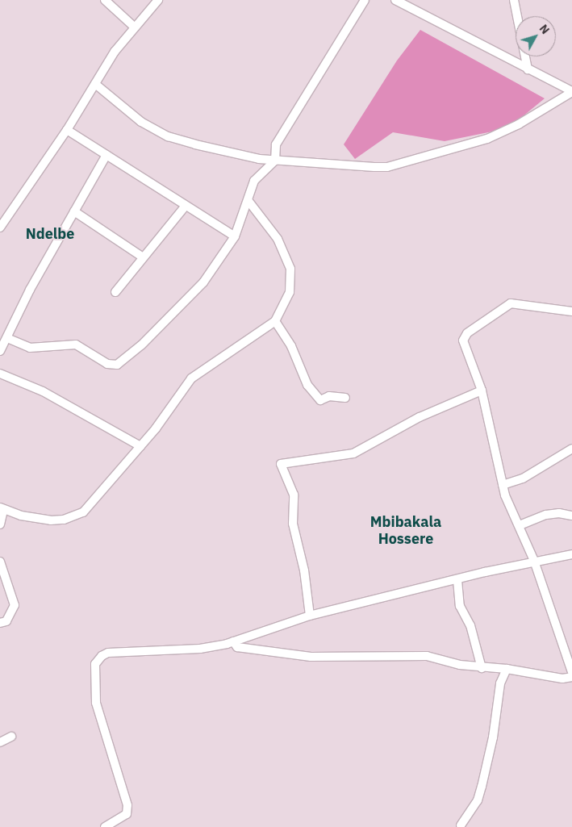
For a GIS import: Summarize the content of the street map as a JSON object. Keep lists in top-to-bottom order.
{
  "districts": ["Ndelbe", "Mbibakala Hossere"],
  "north": "top right"
}
